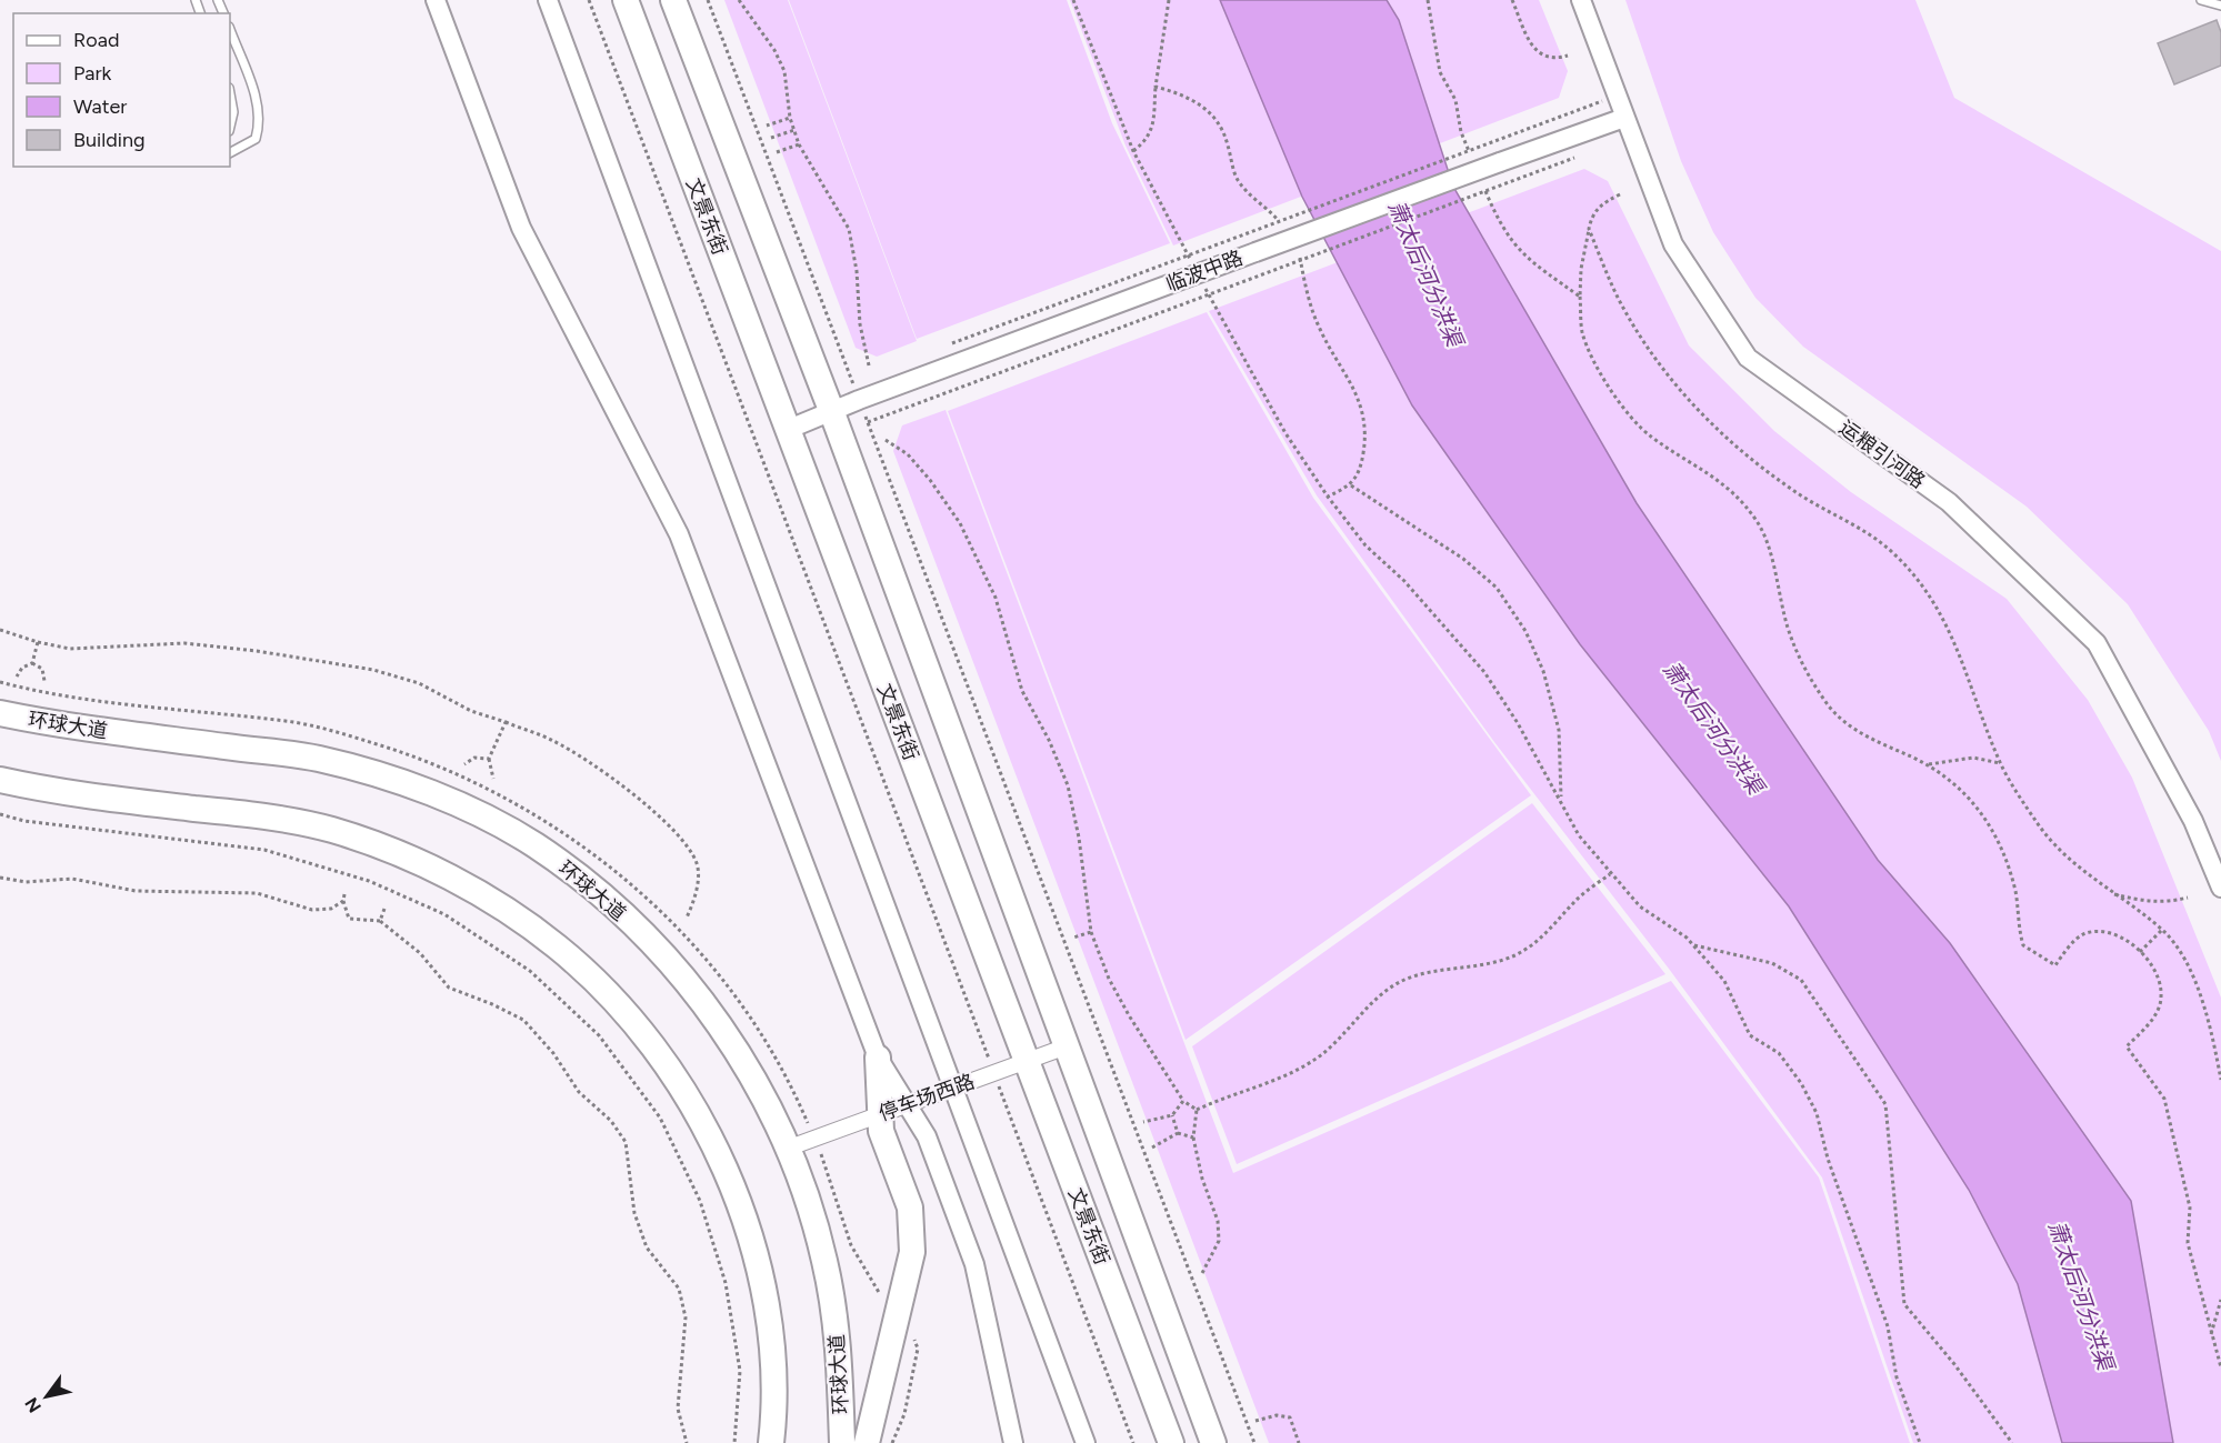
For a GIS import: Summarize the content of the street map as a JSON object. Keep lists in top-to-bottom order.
{
  "streets": {
    "main road": ["文景东街", "环球大道"],
    "street": ["临波中路", "运粮引河路", "停车场西路"]
  },
  "crossings": [
    ["文景东街", "临波中路"],
    ["文景东街", "停车场西路"],
    ["临波中路", "运粮引河路"],
    ["环球大道", "停车场西路"]
  ],
  "water": ["萧太后河分洪渠"],
  "legend": [
    "Road",
    "Park",
    "Water",
    "Building"
  ],
  "north": "bottom left"
}
